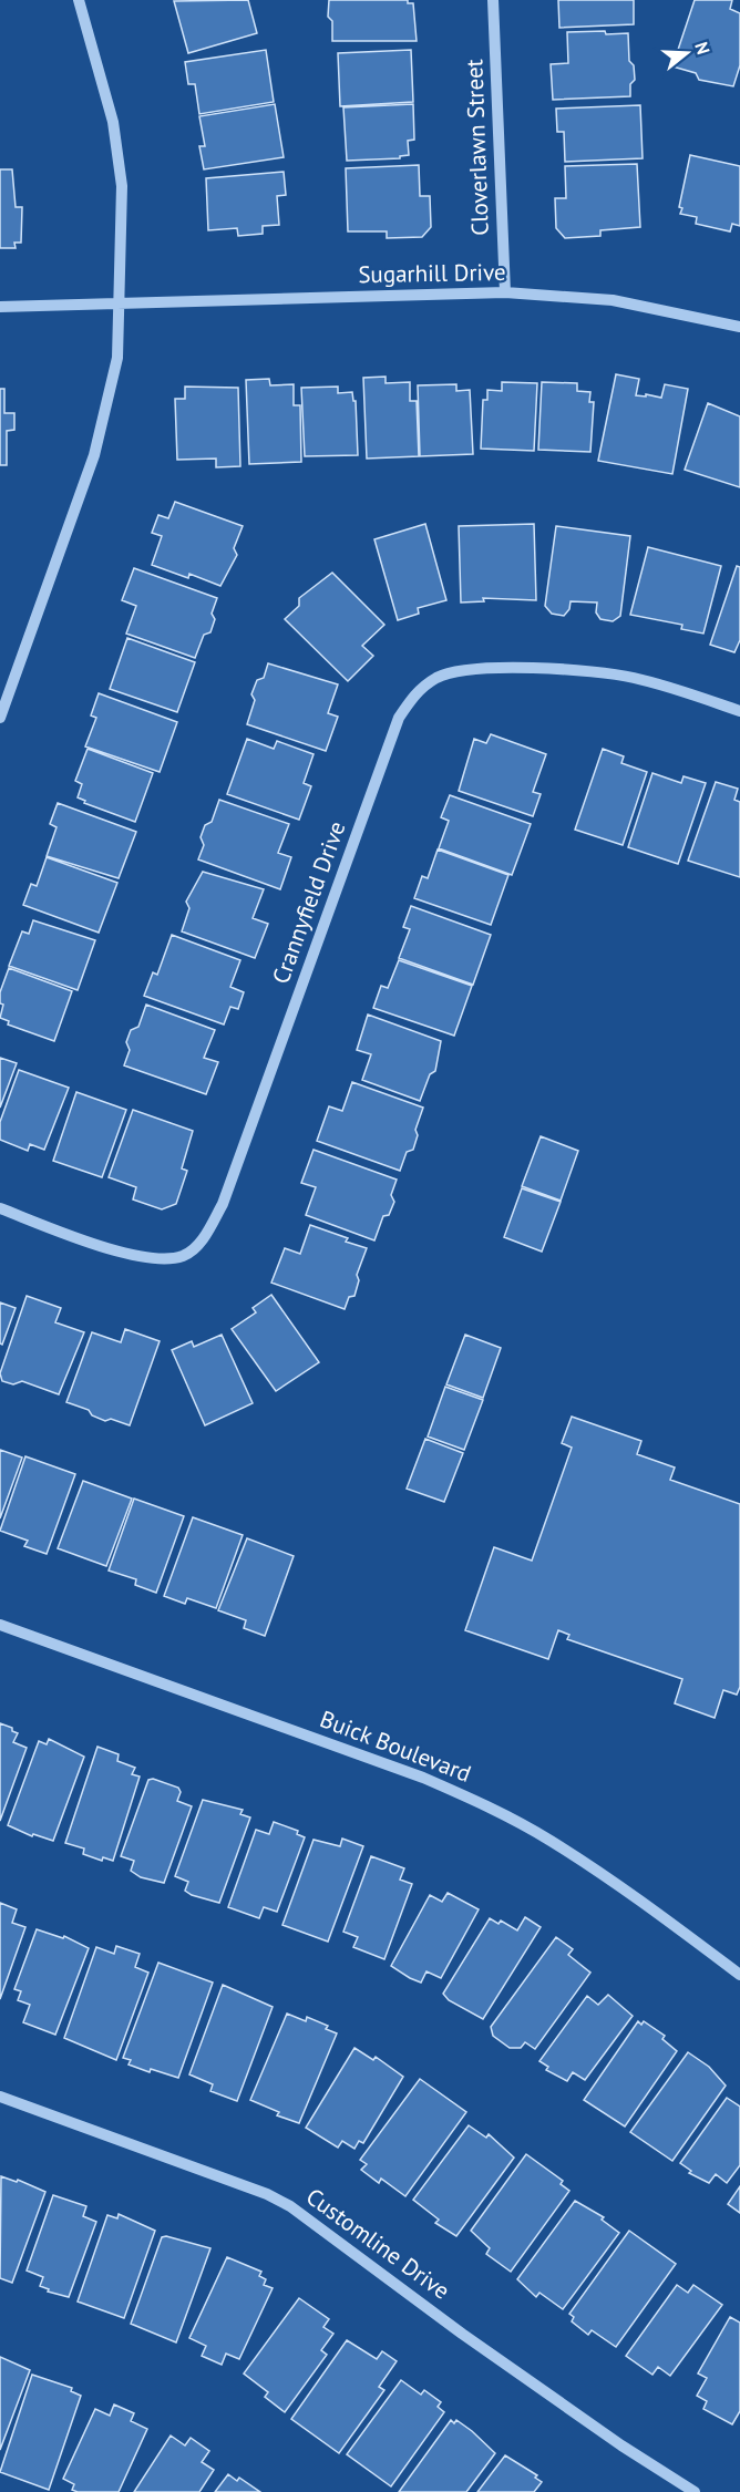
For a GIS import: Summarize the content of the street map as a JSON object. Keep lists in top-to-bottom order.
{
  "streets": {
    "street": [
      "Cloverlawn Street",
      "Sugarhill Drive",
      "Crannyfield Drive",
      "Buick Boulevard",
      "Customline Drive"
    ]
  },
  "crossings": [
    ["Cloverlawn Street", "Sugarhill Drive"]
  ],
  "north": "right"
}
